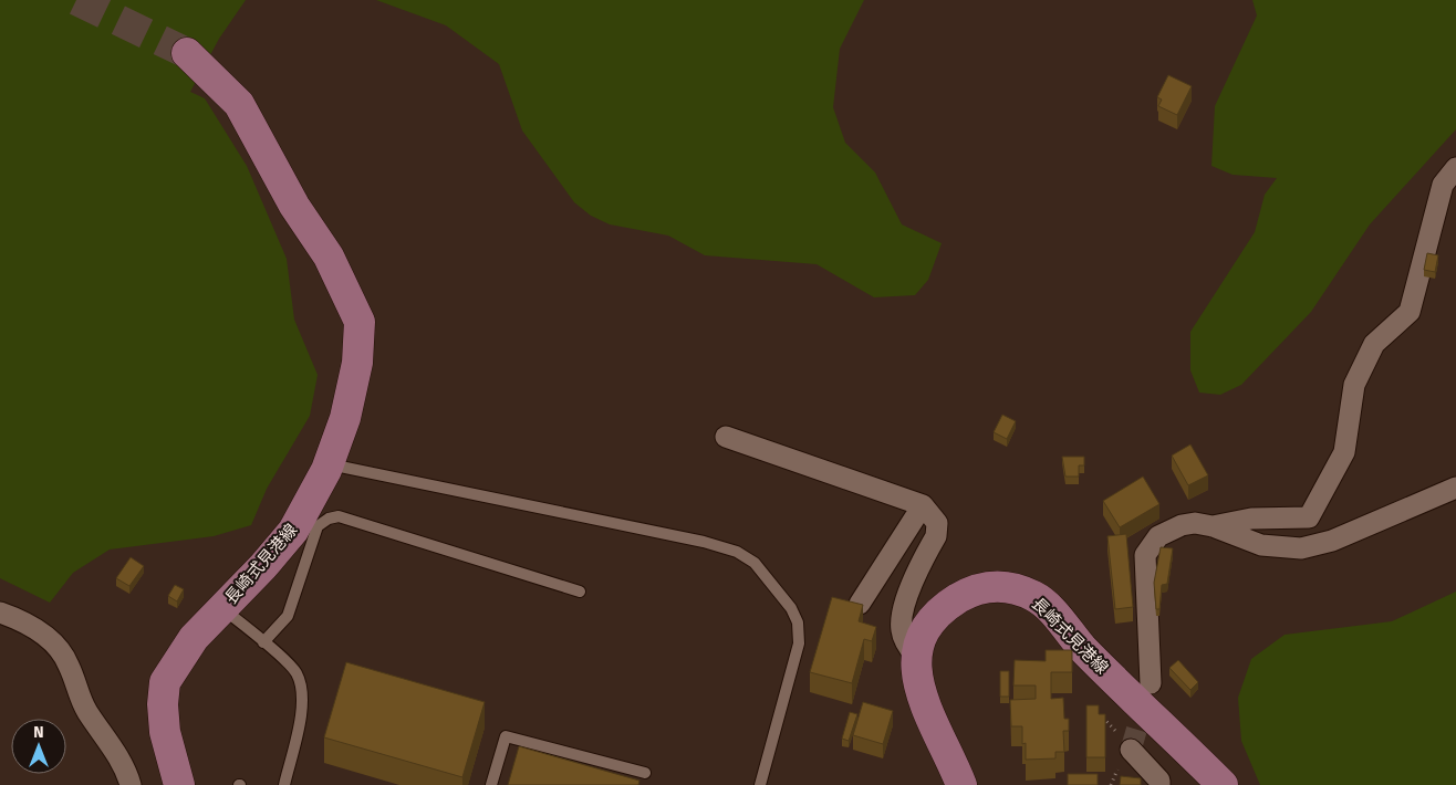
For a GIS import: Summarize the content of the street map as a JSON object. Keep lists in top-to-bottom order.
{
  "streets": {
    "main road": ["長崎式見港線"]
  },
  "north": "top"
}
